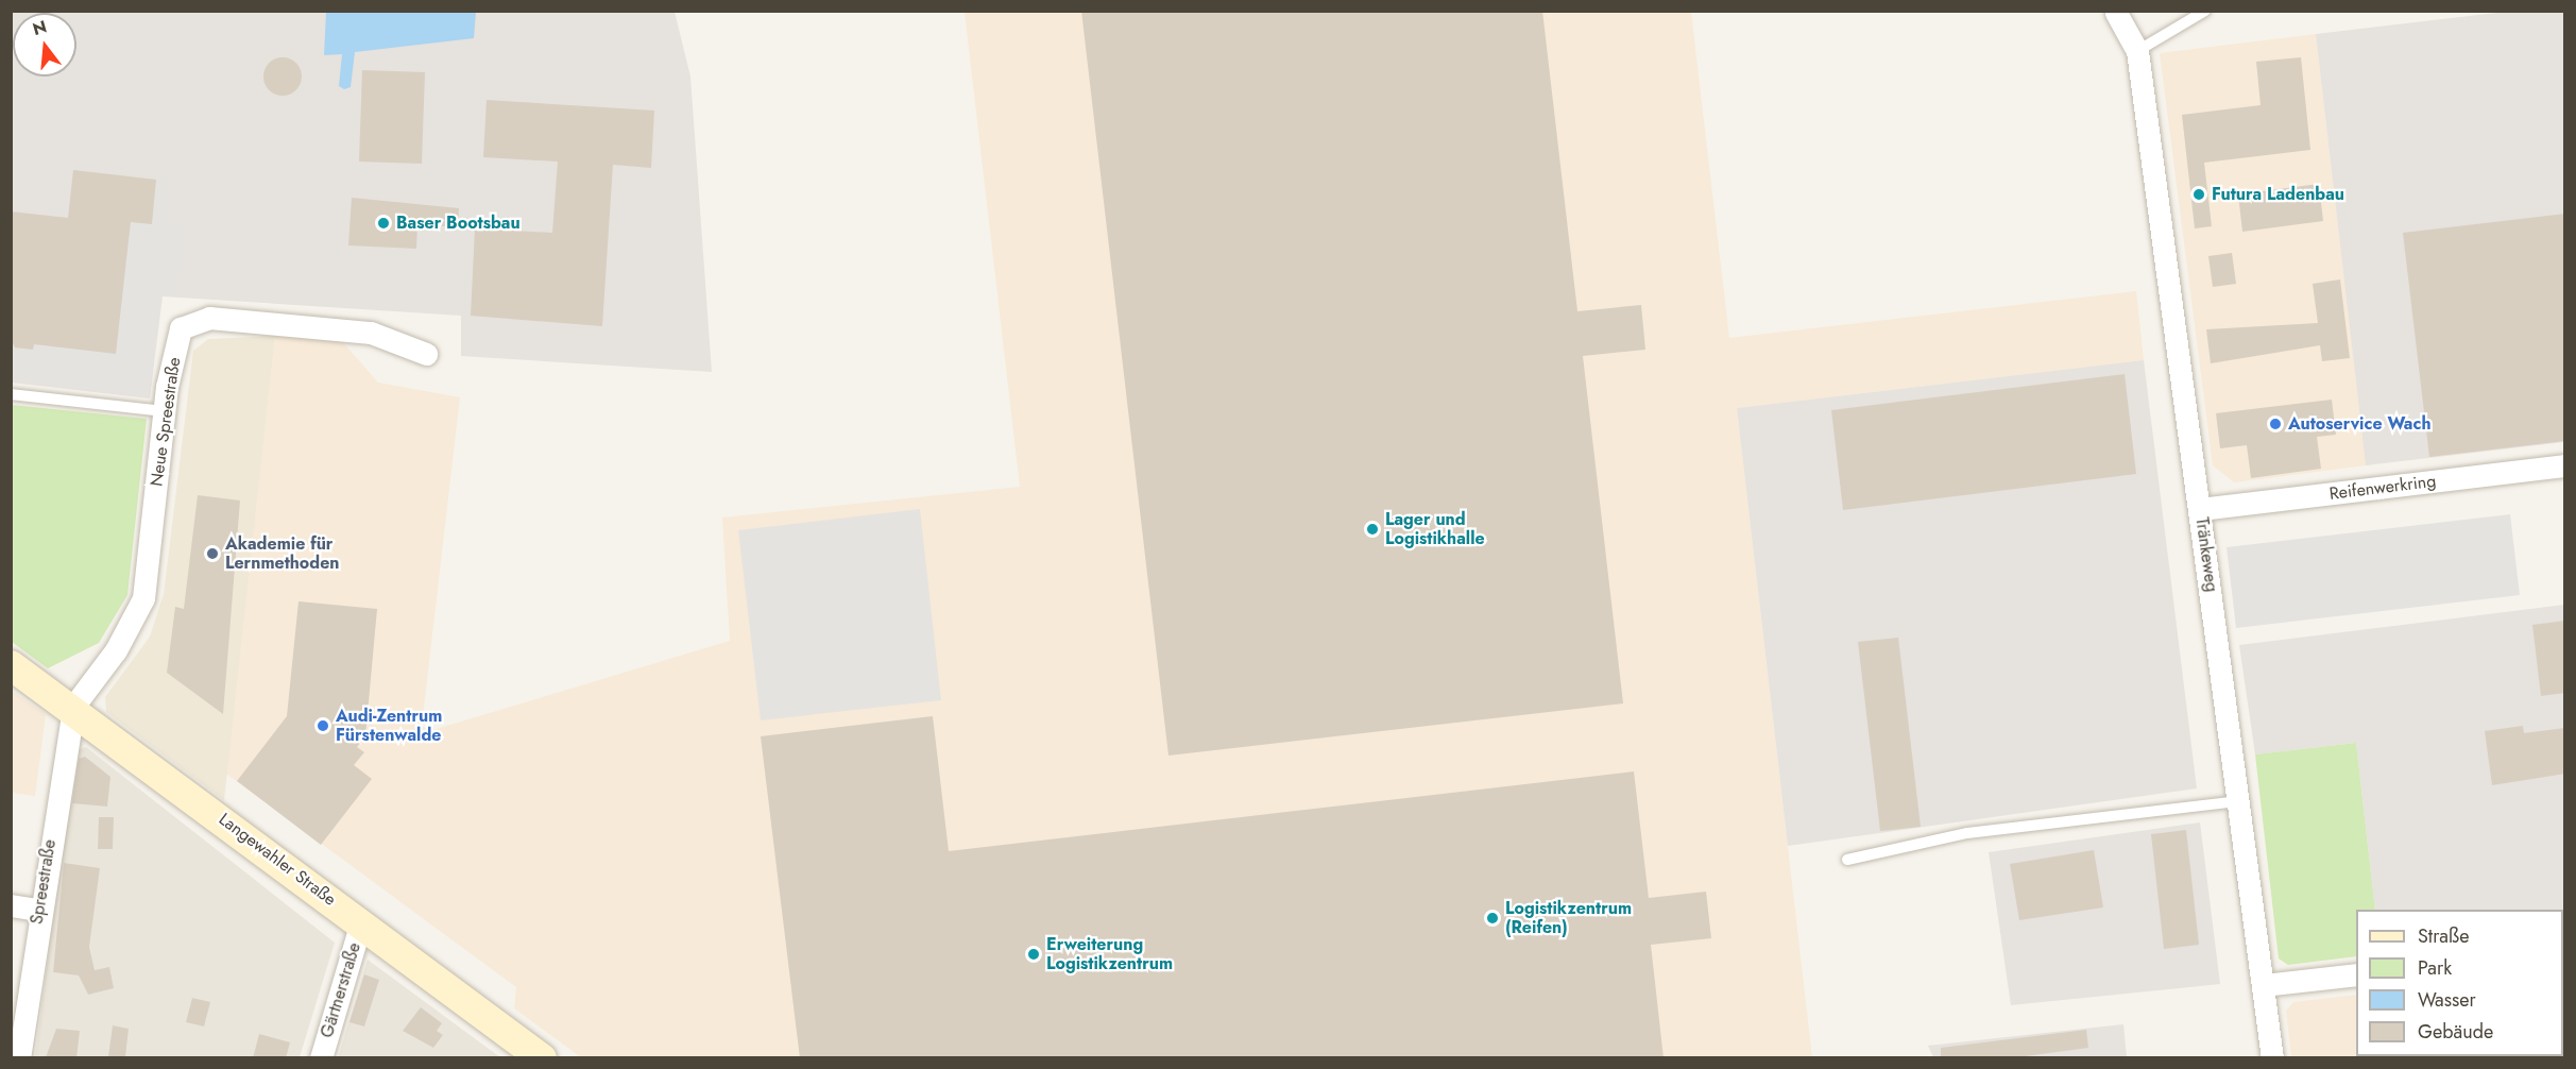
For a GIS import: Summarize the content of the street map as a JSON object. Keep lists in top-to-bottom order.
{
  "streets": {
    "street": [
      "Neue Spreestraße",
      "Reifenwerkring",
      "Tränkeweg",
      "Langewahler Straße",
      "Spreestraße",
      "Gärtnerstraße"
    ]
  },
  "crossings": [
    ["Neue Spreestraße", "Langewahler Straße"],
    ["Neue Spreestraße", "Spreestraße"],
    ["Reifenwerkring", "Tränkeweg"],
    ["Langewahler Straße", "Spreestraße"],
    ["Langewahler Straße", "Gärtnerstraße"]
  ],
  "places": [
    "Futura Ladenbau",
    "Baser Bootsbau",
    "Autoservice Wach",
    "Lager und Logistikhalle",
    "Akademie für Lernmethoden",
    "Audi-Zentrum Fürstenwalde",
    "Logistikzentrum (Reifen)",
    "Erweiterung Logistikzentrum"
  ],
  "legend": [
    "Straße",
    "Park",
    "Wasser",
    "Gebäude"
  ],
  "north": "top"
}
